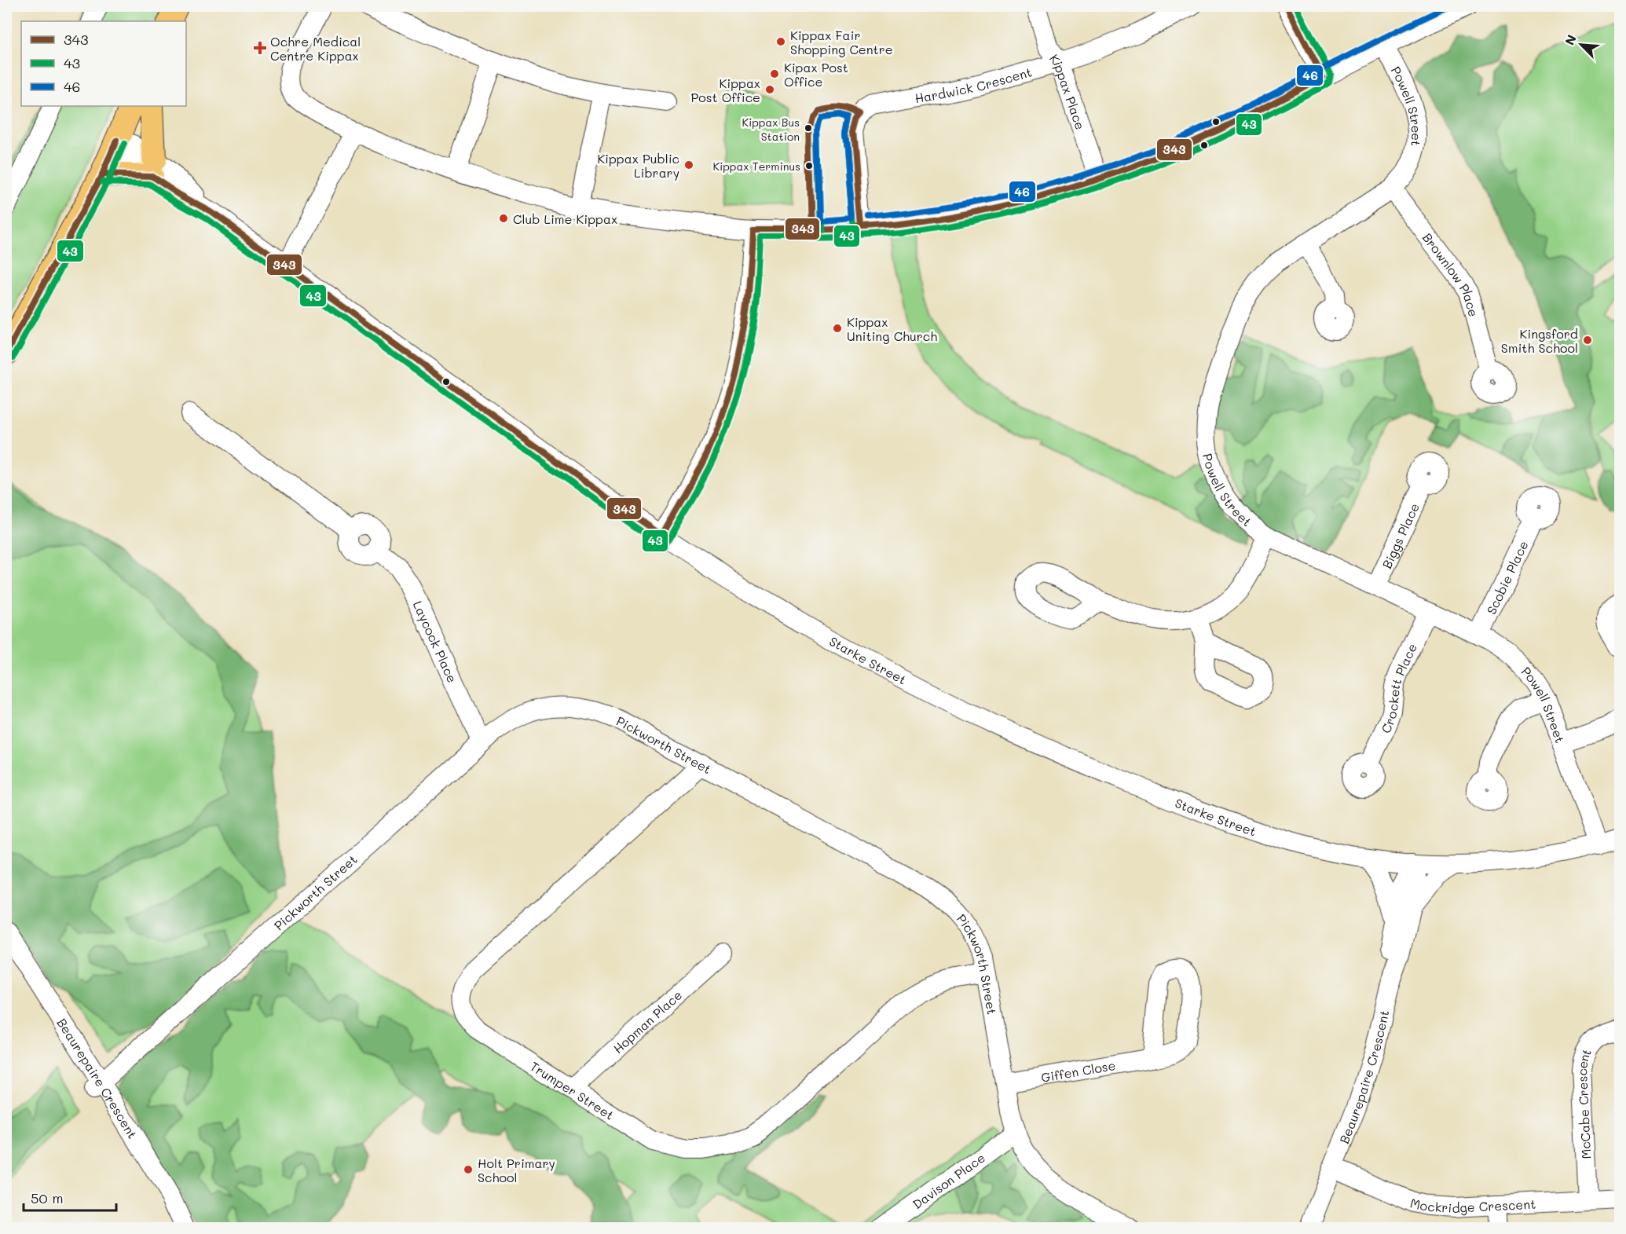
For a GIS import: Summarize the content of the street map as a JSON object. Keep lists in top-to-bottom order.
{
  "streets": {
    "street": [
      "Hardwick Crescent",
      "Kippax Place",
      "Powell Street",
      "Brownlow Place",
      "Biggs Place",
      "Scobie Place",
      "Laycock Place",
      "Starke Street",
      "Crockett Place",
      "Pickworth Street",
      "Hopman Place",
      "Giffen Close",
      "Beaurepaire Crescent",
      "Trumper Street",
      "McCabe Crescent",
      "Davison Place",
      "Mockridge Crescent"
    ]
  },
  "crossings": [
    ["Hardwick Crescent", "Kippax Place"],
    ["Powell Street", "Brownlow Place"],
    ["Powell Street", "Biggs Place"],
    ["Powell Street", "Scobie Place"],
    ["Powell Street", "Starke Street"],
    ["Powell Street", "Crockett Place"],
    ["Laycock Place", "Pickworth Street"],
    ["Starke Street", "Beaurepaire Crescent"],
    ["Pickworth Street", "Giffen Close"],
    ["Pickworth Street", "Beaurepaire Crescent"],
    ["Pickworth Street", "Trumper Street"],
    ["Pickworth Street", "Davison Place"],
    ["Hopman Place", "Trumper Street"],
    ["Beaurepaire Crescent", "Mockridge Crescent"],
    ["McCabe Crescent", "Mockridge Crescent"]
  ],
  "places": {
    "other": [
      "Kippax Fair Shopping Centre",
      "Kipax Post Office",
      "Kippax Post Office",
      "Kippax Bus Station",
      "Kippax Public Library",
      "Kippax Terminus",
      "Club Lime Kippax",
      "Kippax Uniting Church",
      "Kingsford Smith School",
      "Holt Primary School"
    ],
    "health": ["Ochre Medical Centre Kippax"]
  },
  "lines": ["transit line 343", "transit line 43", "transit line 46"],
  "legend": ["343", "43", "46"],
  "scale_bar": "50 m",
  "north": "top left"
}
